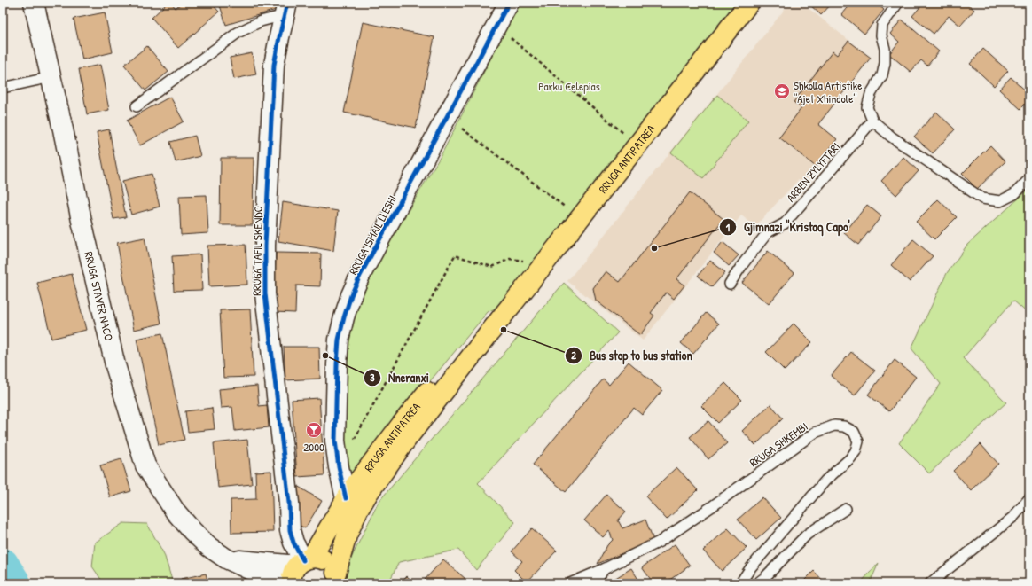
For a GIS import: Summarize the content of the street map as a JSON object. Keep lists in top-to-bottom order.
{
  "streets": {
    "main road": ["RRUGA ANTIPATREA"],
    "street": ["RRUGA ISMAIL LLESHI", "RRUGA TAFIL SKENDO", "RRUGA STAVER NACO"],
    "lane": ["ARBEN ZYLYFTARI", "RRUGA SHKEMBI"]
  },
  "crossings": [
    ["RRUGA ANTIPATREA", "RRUGA ISMAIL LLESHI"],
    ["RRUGA ANTIPATREA", "RRUGA TAFIL SKENDO"],
    ["RRUGA ANTIPATREA", "RRUGA STAVER NACO"],
    ["RRUGA TAFIL SKENDO", "RRUGA STAVER NACO"]
  ],
  "parks": ["Parku Celepias"],
  "places": {
    "school or university": ["Shkolla Artistike ''Ajet Xhindole''"],
    "other": ["Gjimnazi ''Kristaq Capo'", "Bus stop to bus station", "Nneranxi"],
    "bar": ["2000"]
  }
}
